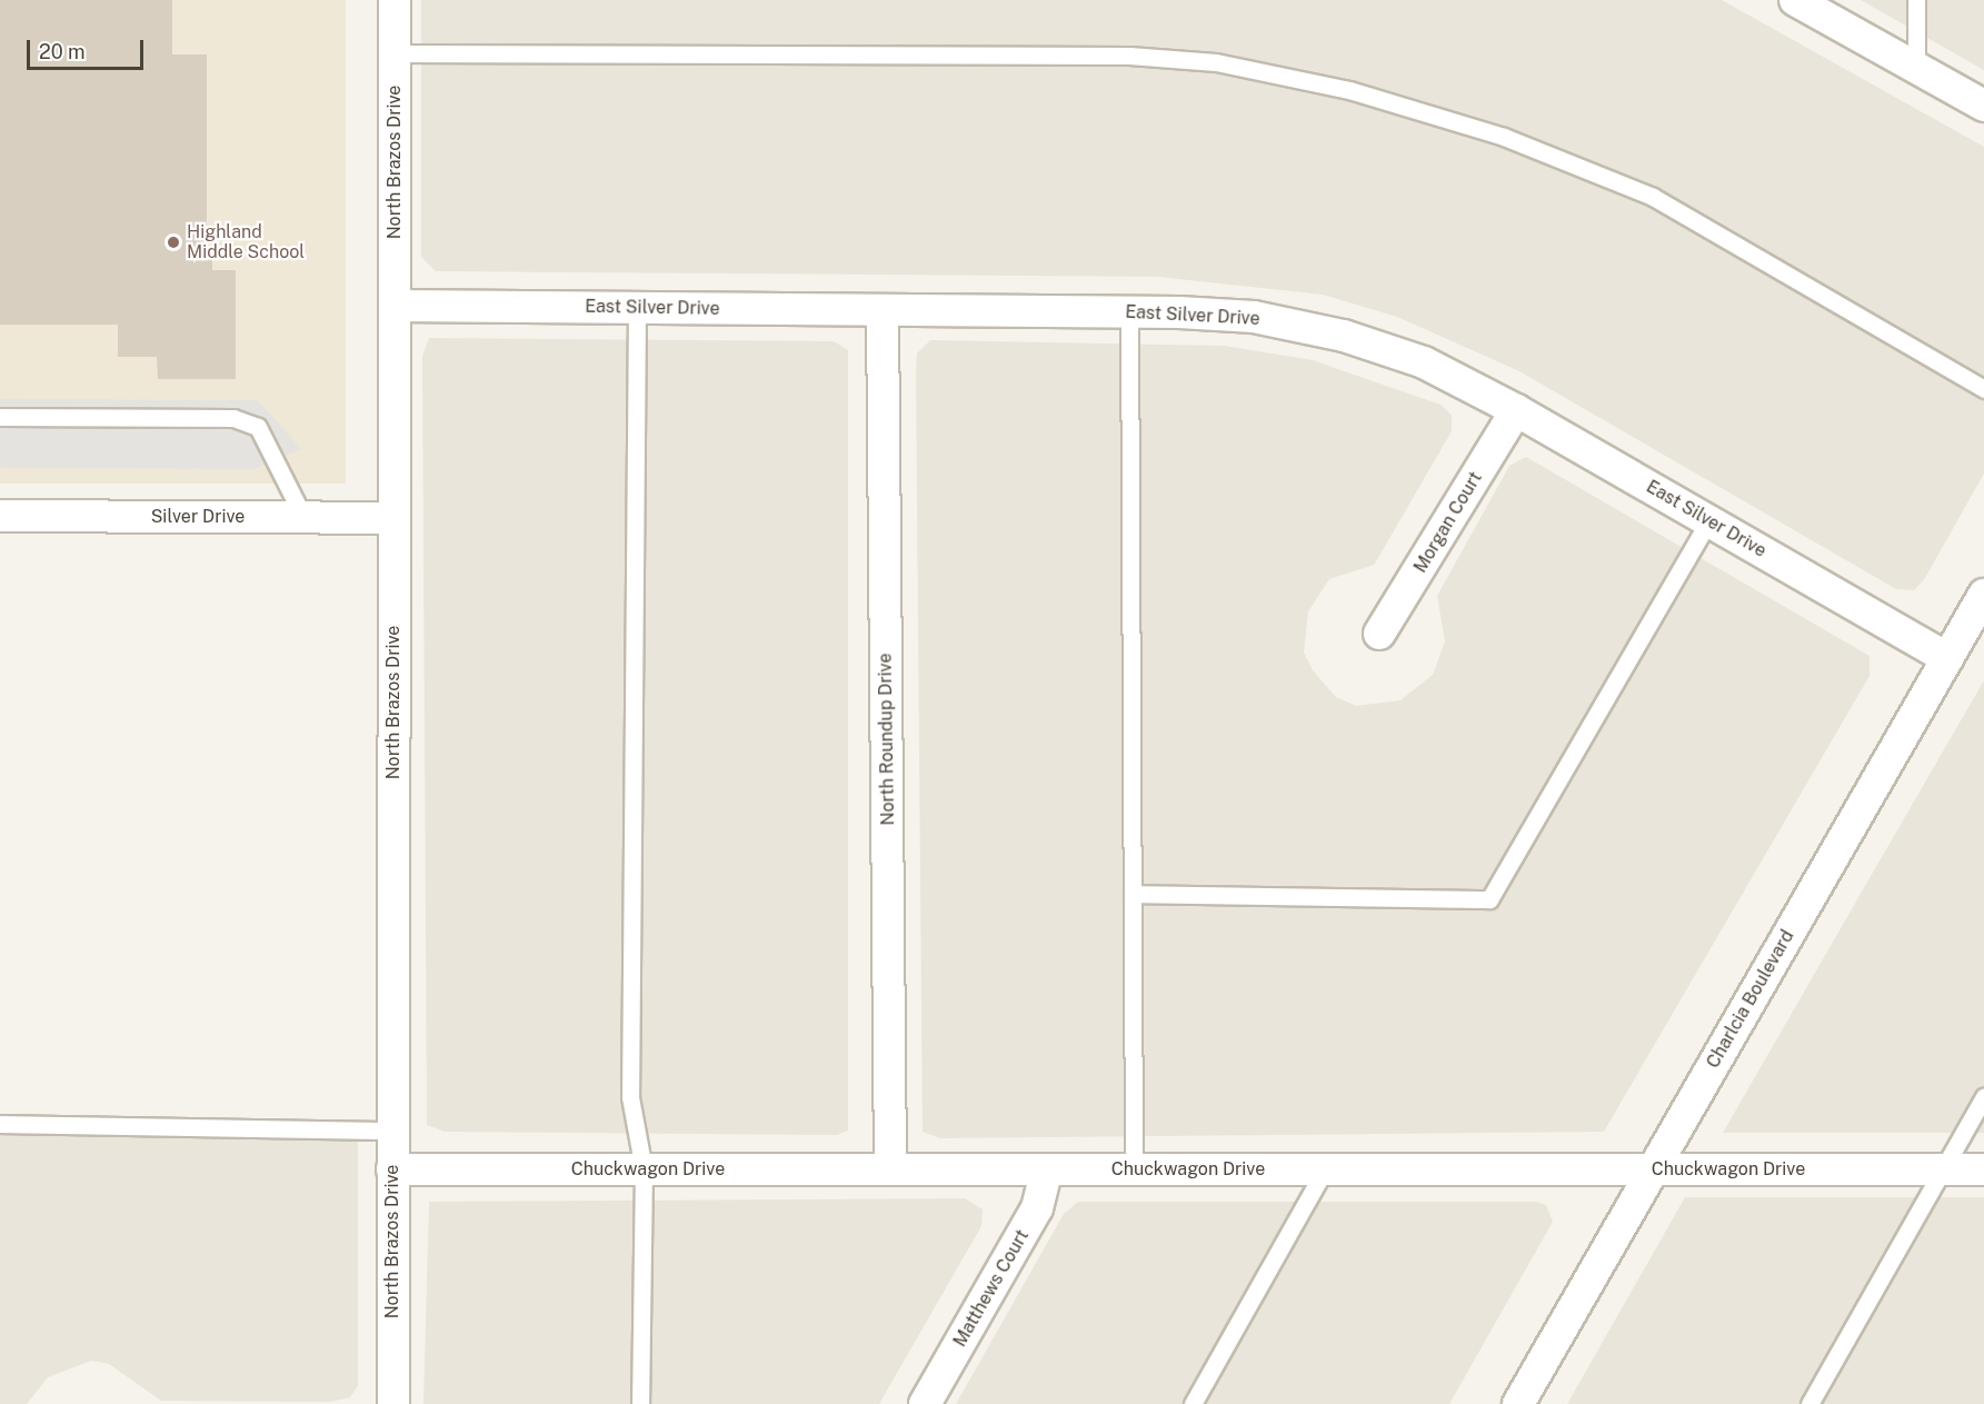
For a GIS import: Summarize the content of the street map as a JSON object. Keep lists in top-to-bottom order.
{
  "streets": {
    "street": [
      "North Brazos Drive",
      "East Silver Drive",
      "Silver Drive",
      "Morgan Court",
      "North Roundup Drive",
      "Charlcia Boulevard",
      "Chuckwagon Drive",
      "Matthews Court"
    ]
  },
  "crossings": [
    ["North Brazos Drive", "East Silver Drive"],
    ["North Brazos Drive", "Silver Drive"],
    ["North Brazos Drive", "Chuckwagon Drive"],
    ["East Silver Drive", "Morgan Court"],
    ["East Silver Drive", "North Roundup Drive"],
    ["East Silver Drive", "Charlcia Boulevard"],
    ["North Roundup Drive", "Chuckwagon Drive"],
    ["Charlcia Boulevard", "Chuckwagon Drive"],
    ["Chuckwagon Drive", "Matthews Court"]
  ],
  "places": ["Highland Middle School"],
  "scale_bar": "20 m"
}
